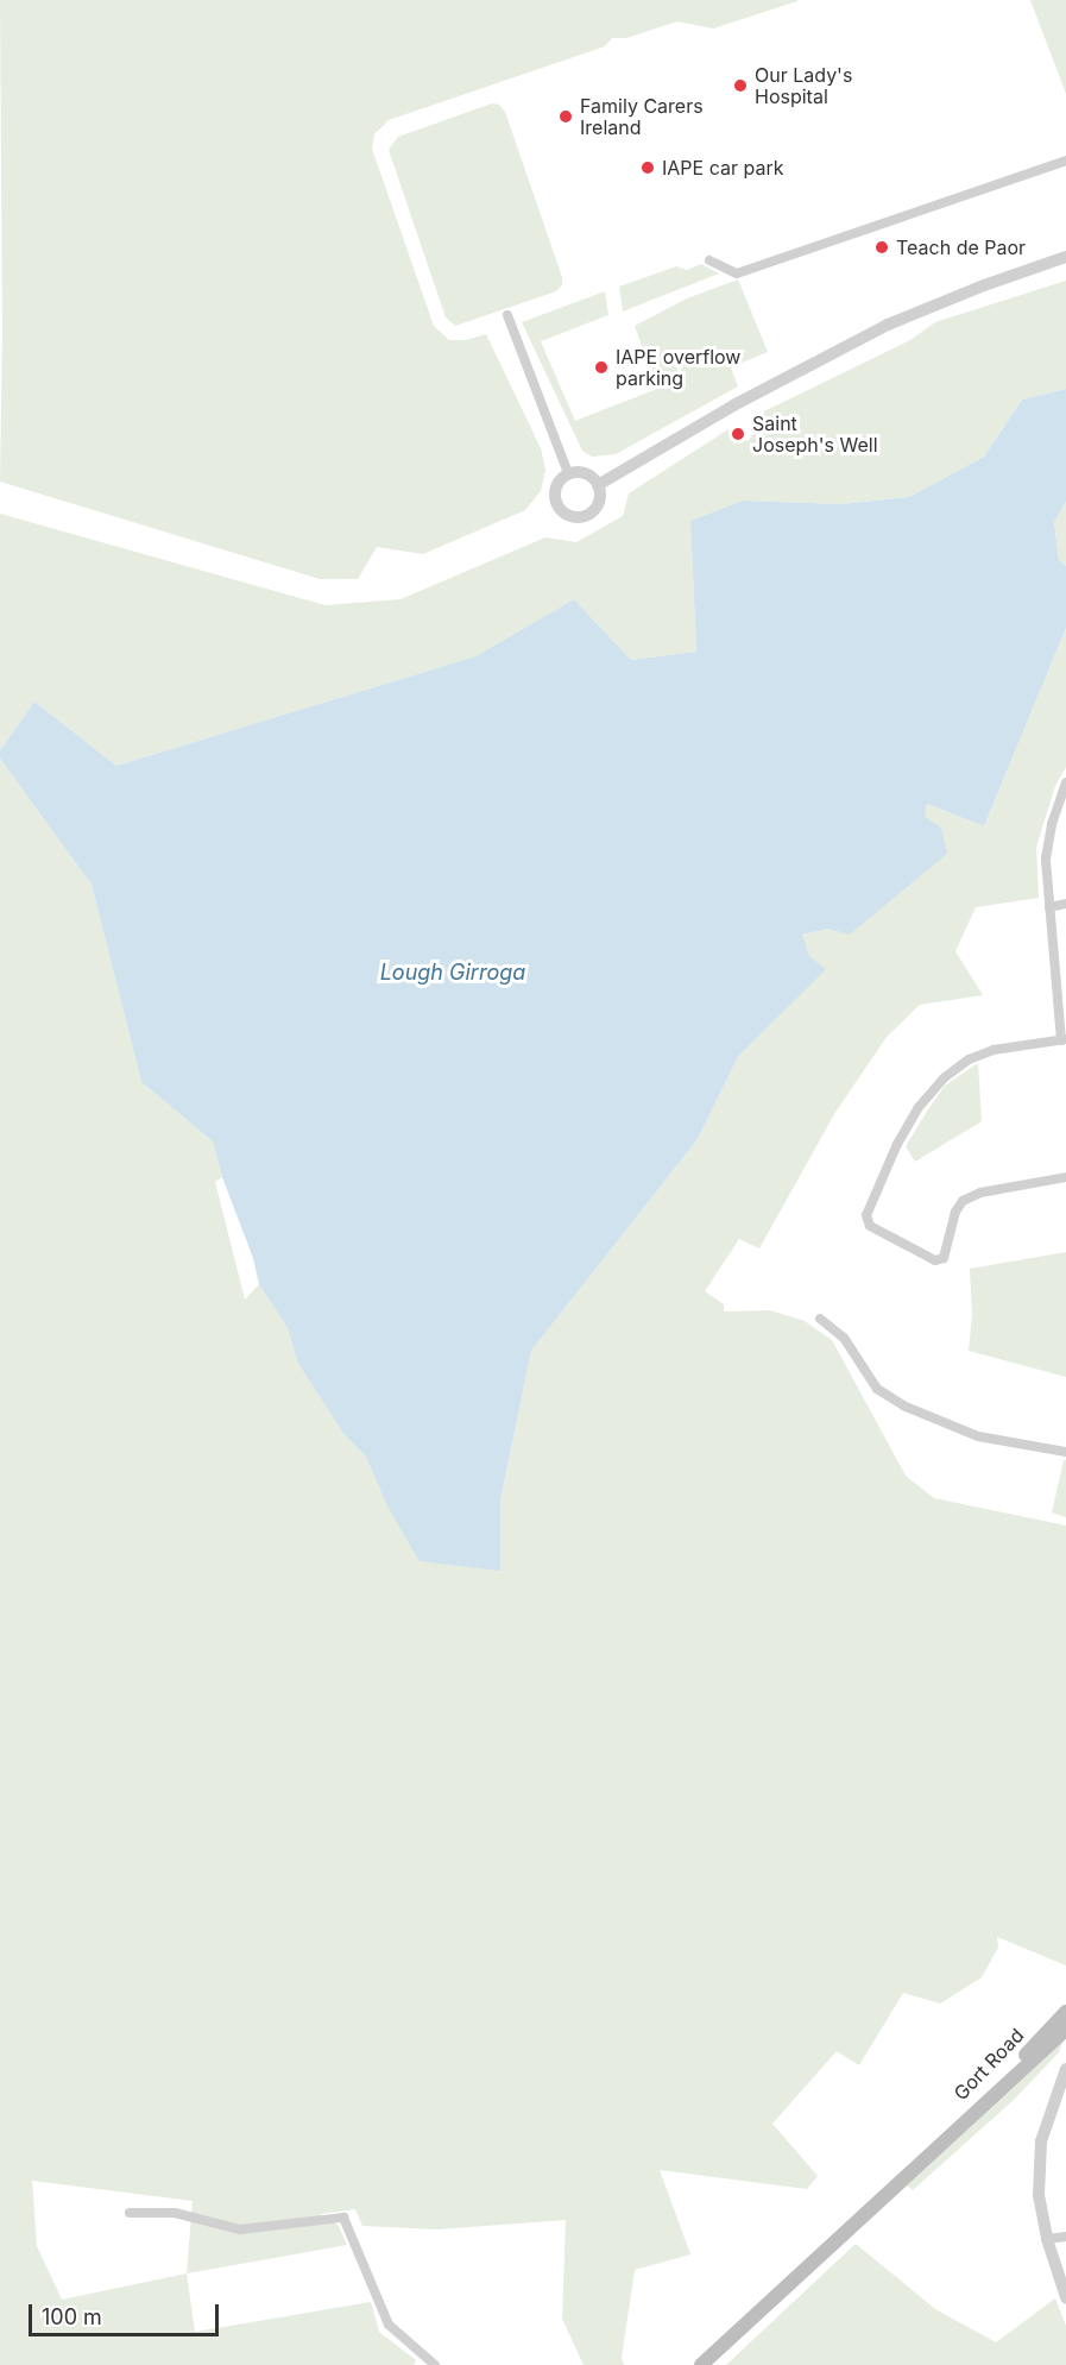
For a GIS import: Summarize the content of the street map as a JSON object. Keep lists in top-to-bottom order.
{
  "streets": {
    "main road": ["Gort Road"]
  },
  "water": ["Lough Girroga"],
  "places": [
    "Our Lady's Hospital",
    "Family Carers Ireland",
    "IAPE car park",
    "Teach de Paor",
    "IAPE overflow parking",
    "Saint Joseph's Well"
  ],
  "scale_bar": "100 m"
}
